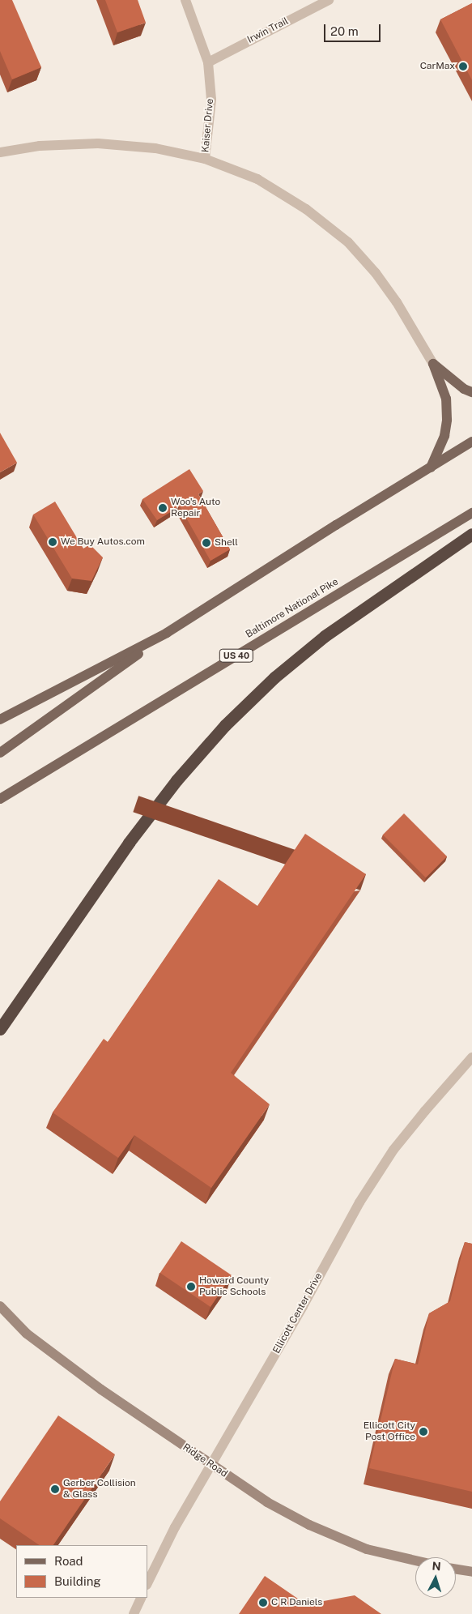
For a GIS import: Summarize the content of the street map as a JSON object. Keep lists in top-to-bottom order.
{
  "streets": {
    "main road": ["Baltimore National Pike", "US 40"],
    "street": [
      "Irwin Trail",
      "Kaiser Drive",
      "Ellicott Center Drive",
      "Ridge Road"
    ]
  },
  "crossings": [
    ["Irwin Trail", "Kaiser Drive"],
    ["Ellicott Center Drive", "Ridge Road"]
  ],
  "places": [
    "CarMax",
    "Woo's Auto Repair",
    "We Buy Autos.com",
    "Shell",
    "Howard County Public Schools",
    "Ellicott City Post Office",
    "Gerber Collision & Glass",
    "C R Daniels"
  ],
  "legend": ["Road", "Building"],
  "scale_bar": "20 m",
  "north": "top"
}
